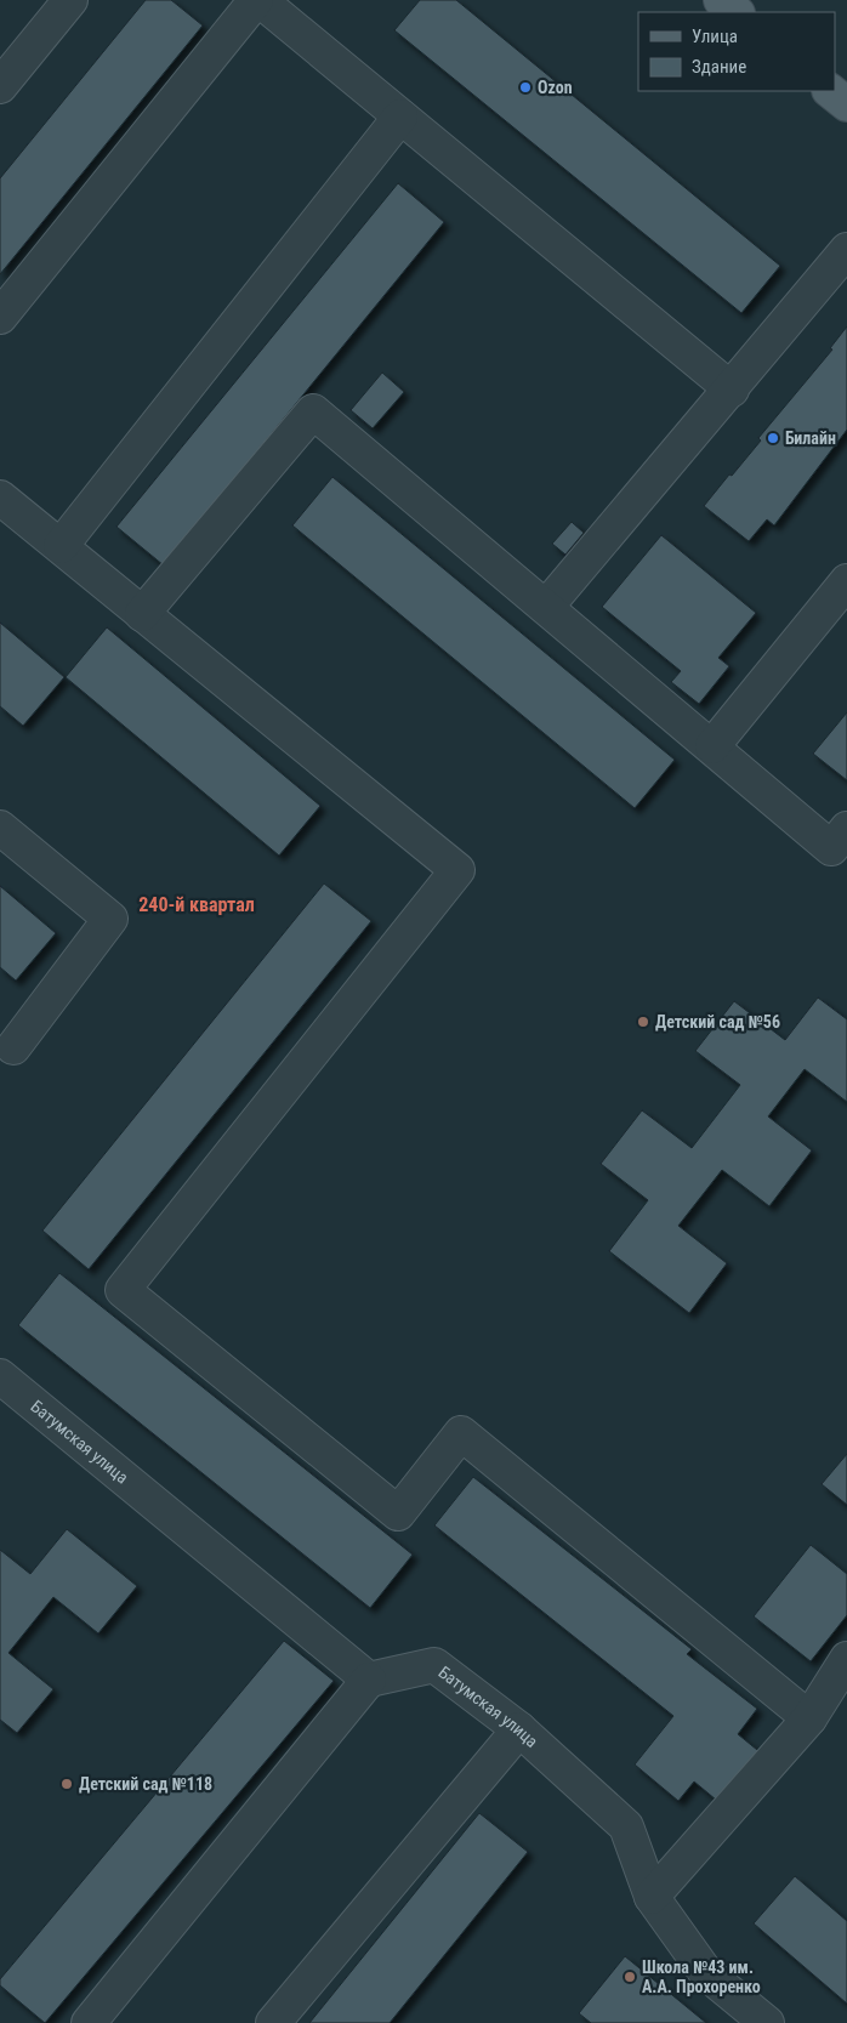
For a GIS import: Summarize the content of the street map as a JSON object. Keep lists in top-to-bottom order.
{
  "streets": {
    "street": ["Батумская улица"]
  },
  "districts": ["240-й квартал"],
  "places": [
    "Ozon",
    "Билайн",
    "Детский сад №56",
    "Детский сад №118",
    "Школа №43 им. А.А. Прохоренко"
  ],
  "legend": ["Улица", "Здание"]
}
